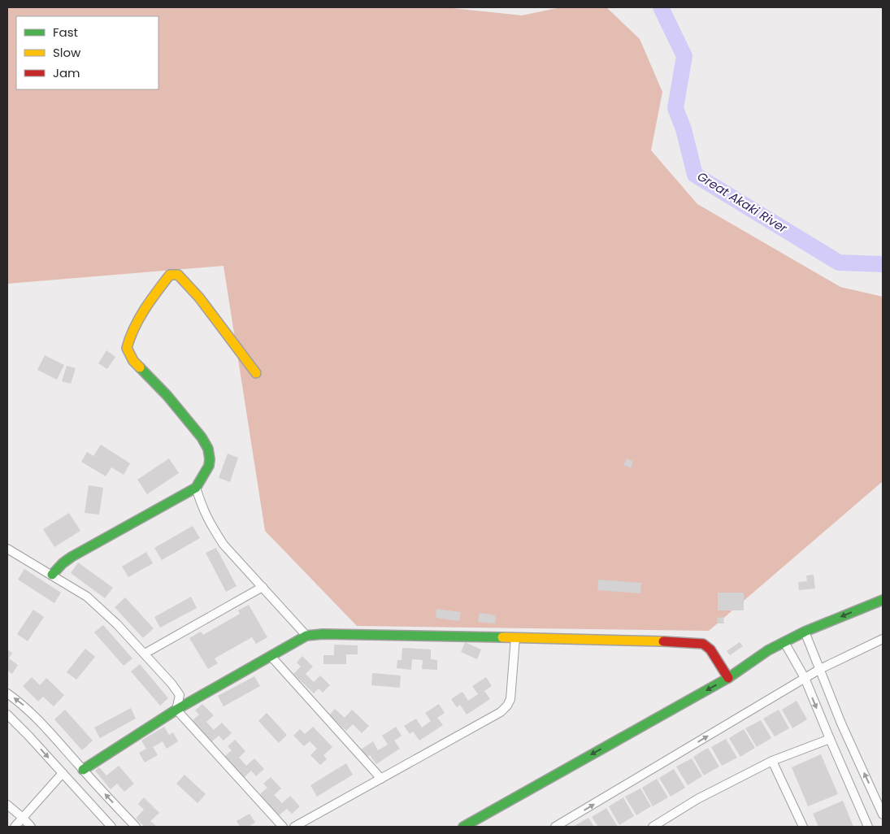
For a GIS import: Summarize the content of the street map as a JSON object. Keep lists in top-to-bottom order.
{
  "water": ["Great Akaki River"],
  "legend": ["Fast", "Slow", "Jam"]
}
